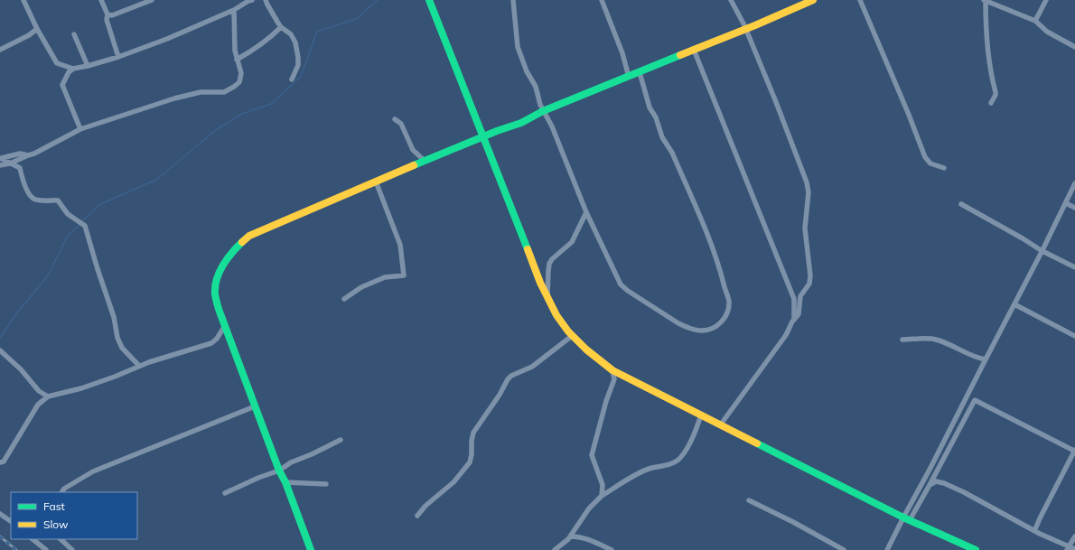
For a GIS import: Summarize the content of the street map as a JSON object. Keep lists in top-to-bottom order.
{
  "legend": ["Fast", "Slow"]
}
